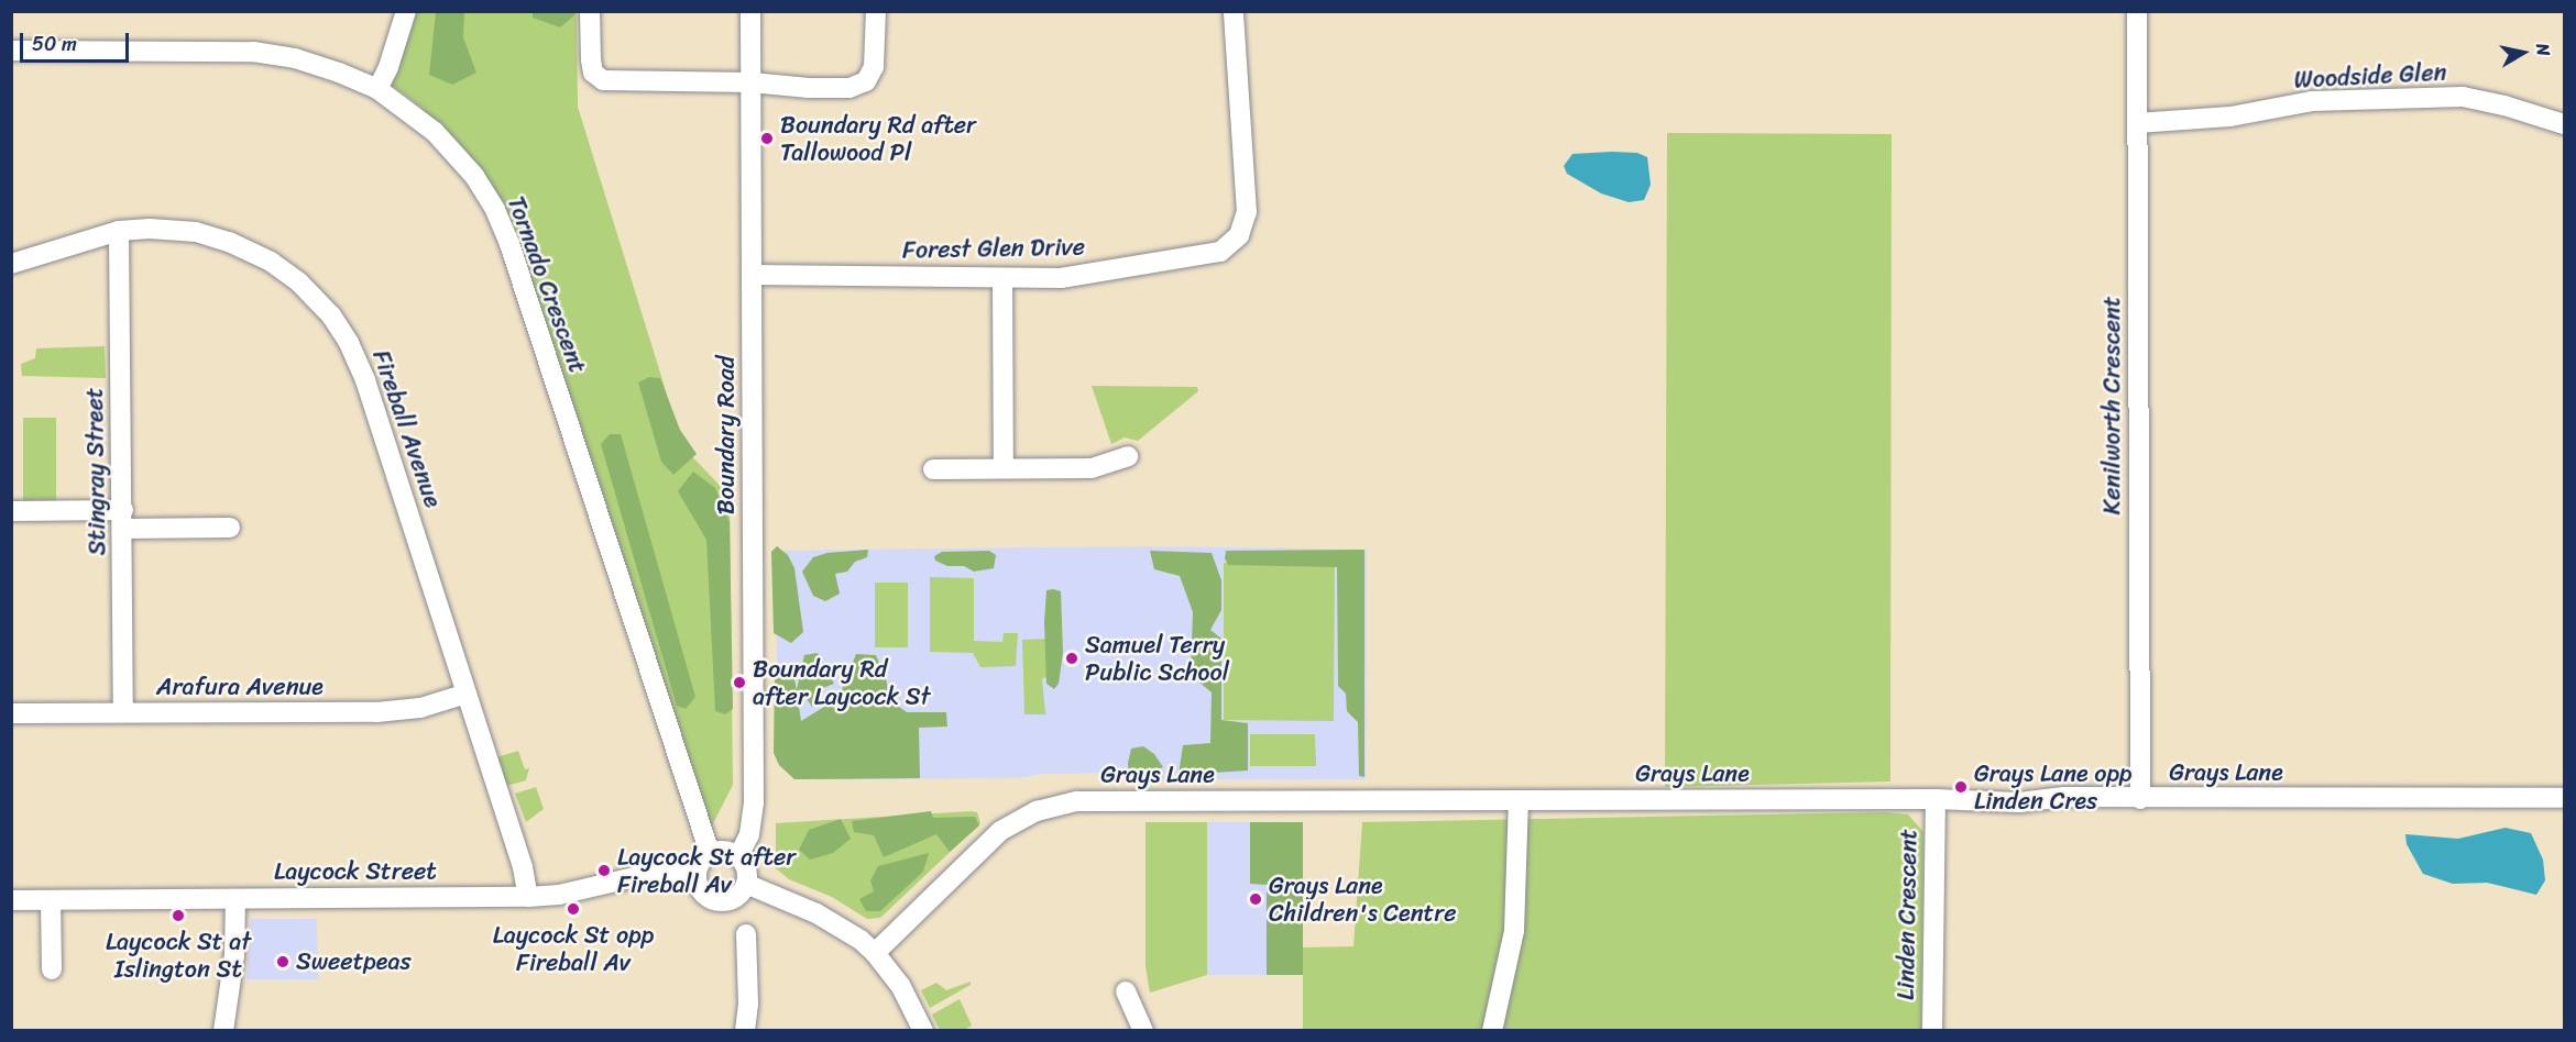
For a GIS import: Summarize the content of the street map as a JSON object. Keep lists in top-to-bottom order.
{
  "streets": {
    "street": [
      "Woodside Glen",
      "Forest Glen Drive",
      "Tornado Crescent",
      "Kenilworth Crescent",
      "Fireball Avenue",
      "Boundary Road",
      "Stingray Street",
      "Arafura Avenue",
      "Grays Lane",
      "Laycock Street",
      "Linden Crescent"
    ]
  },
  "crossings": [
    ["Woodside Glen", "Kenilworth Crescent"],
    ["Forest Glen Drive", "Boundary Road"],
    ["Tornado Crescent", "Boundary Road"],
    ["Tornado Crescent", "Laycock Street"],
    ["Kenilworth Crescent", "Grays Lane"],
    ["Fireball Avenue", "Stingray Street"],
    ["Fireball Avenue", "Arafura Avenue"],
    ["Fireball Avenue", "Laycock Street"],
    ["Boundary Road", "Laycock Street"],
    ["Stingray Street", "Arafura Avenue"],
    ["Grays Lane", "Linden Crescent"]
  ],
  "places": [
    "Boundary Rd after Tallowood Pl",
    "Samuel Terry Public School",
    "Boundary Rd after Laycock St",
    "Grays Lane opp Linden Cres",
    "Laycock St after Fireball Av",
    "Grays Lane Children's Centre",
    "Laycock St opp Fireball Av",
    "Laycock St at Islington St",
    "Sweetpeas"
  ],
  "scale_bar": "50 m",
  "north": "right"
}
